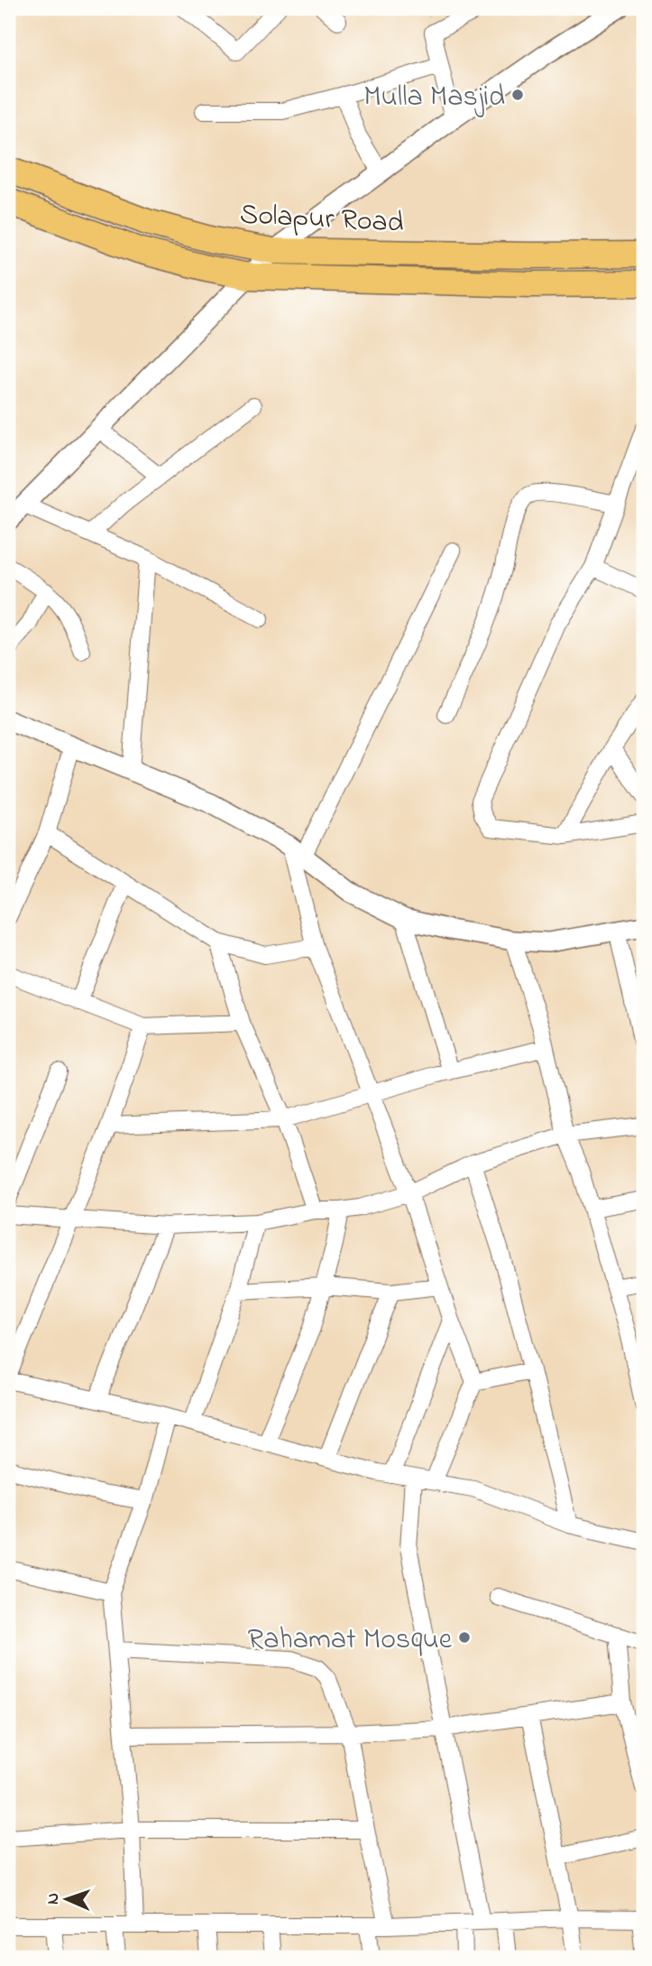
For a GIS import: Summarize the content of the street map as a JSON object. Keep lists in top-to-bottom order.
{
  "streets": {
    "main road": ["Solapur Road"]
  },
  "places": ["Mulla Masjid", "Rahamat Mosque"],
  "north": "left"
}
